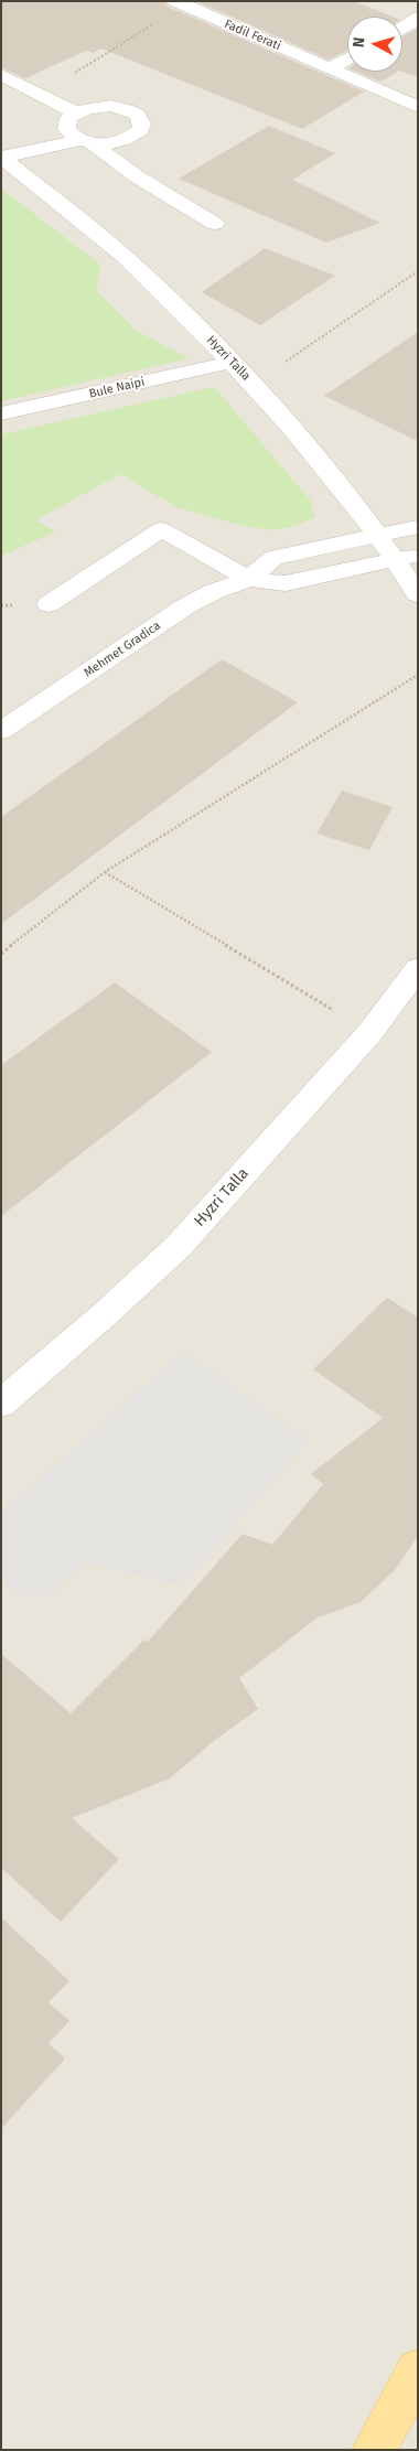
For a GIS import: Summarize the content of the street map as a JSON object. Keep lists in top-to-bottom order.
{
  "streets": {
    "street": [
      "Fadil Ferati",
      "Hyzri Talla",
      "Bule Naipi",
      "Mehmet Gradica"
    ]
  },
  "crossings": [
    ["Hyzri Talla", "Bule Naipi"],
    ["Hyzri Talla", "Mehmet Gradica"]
  ],
  "north": "left"
}
